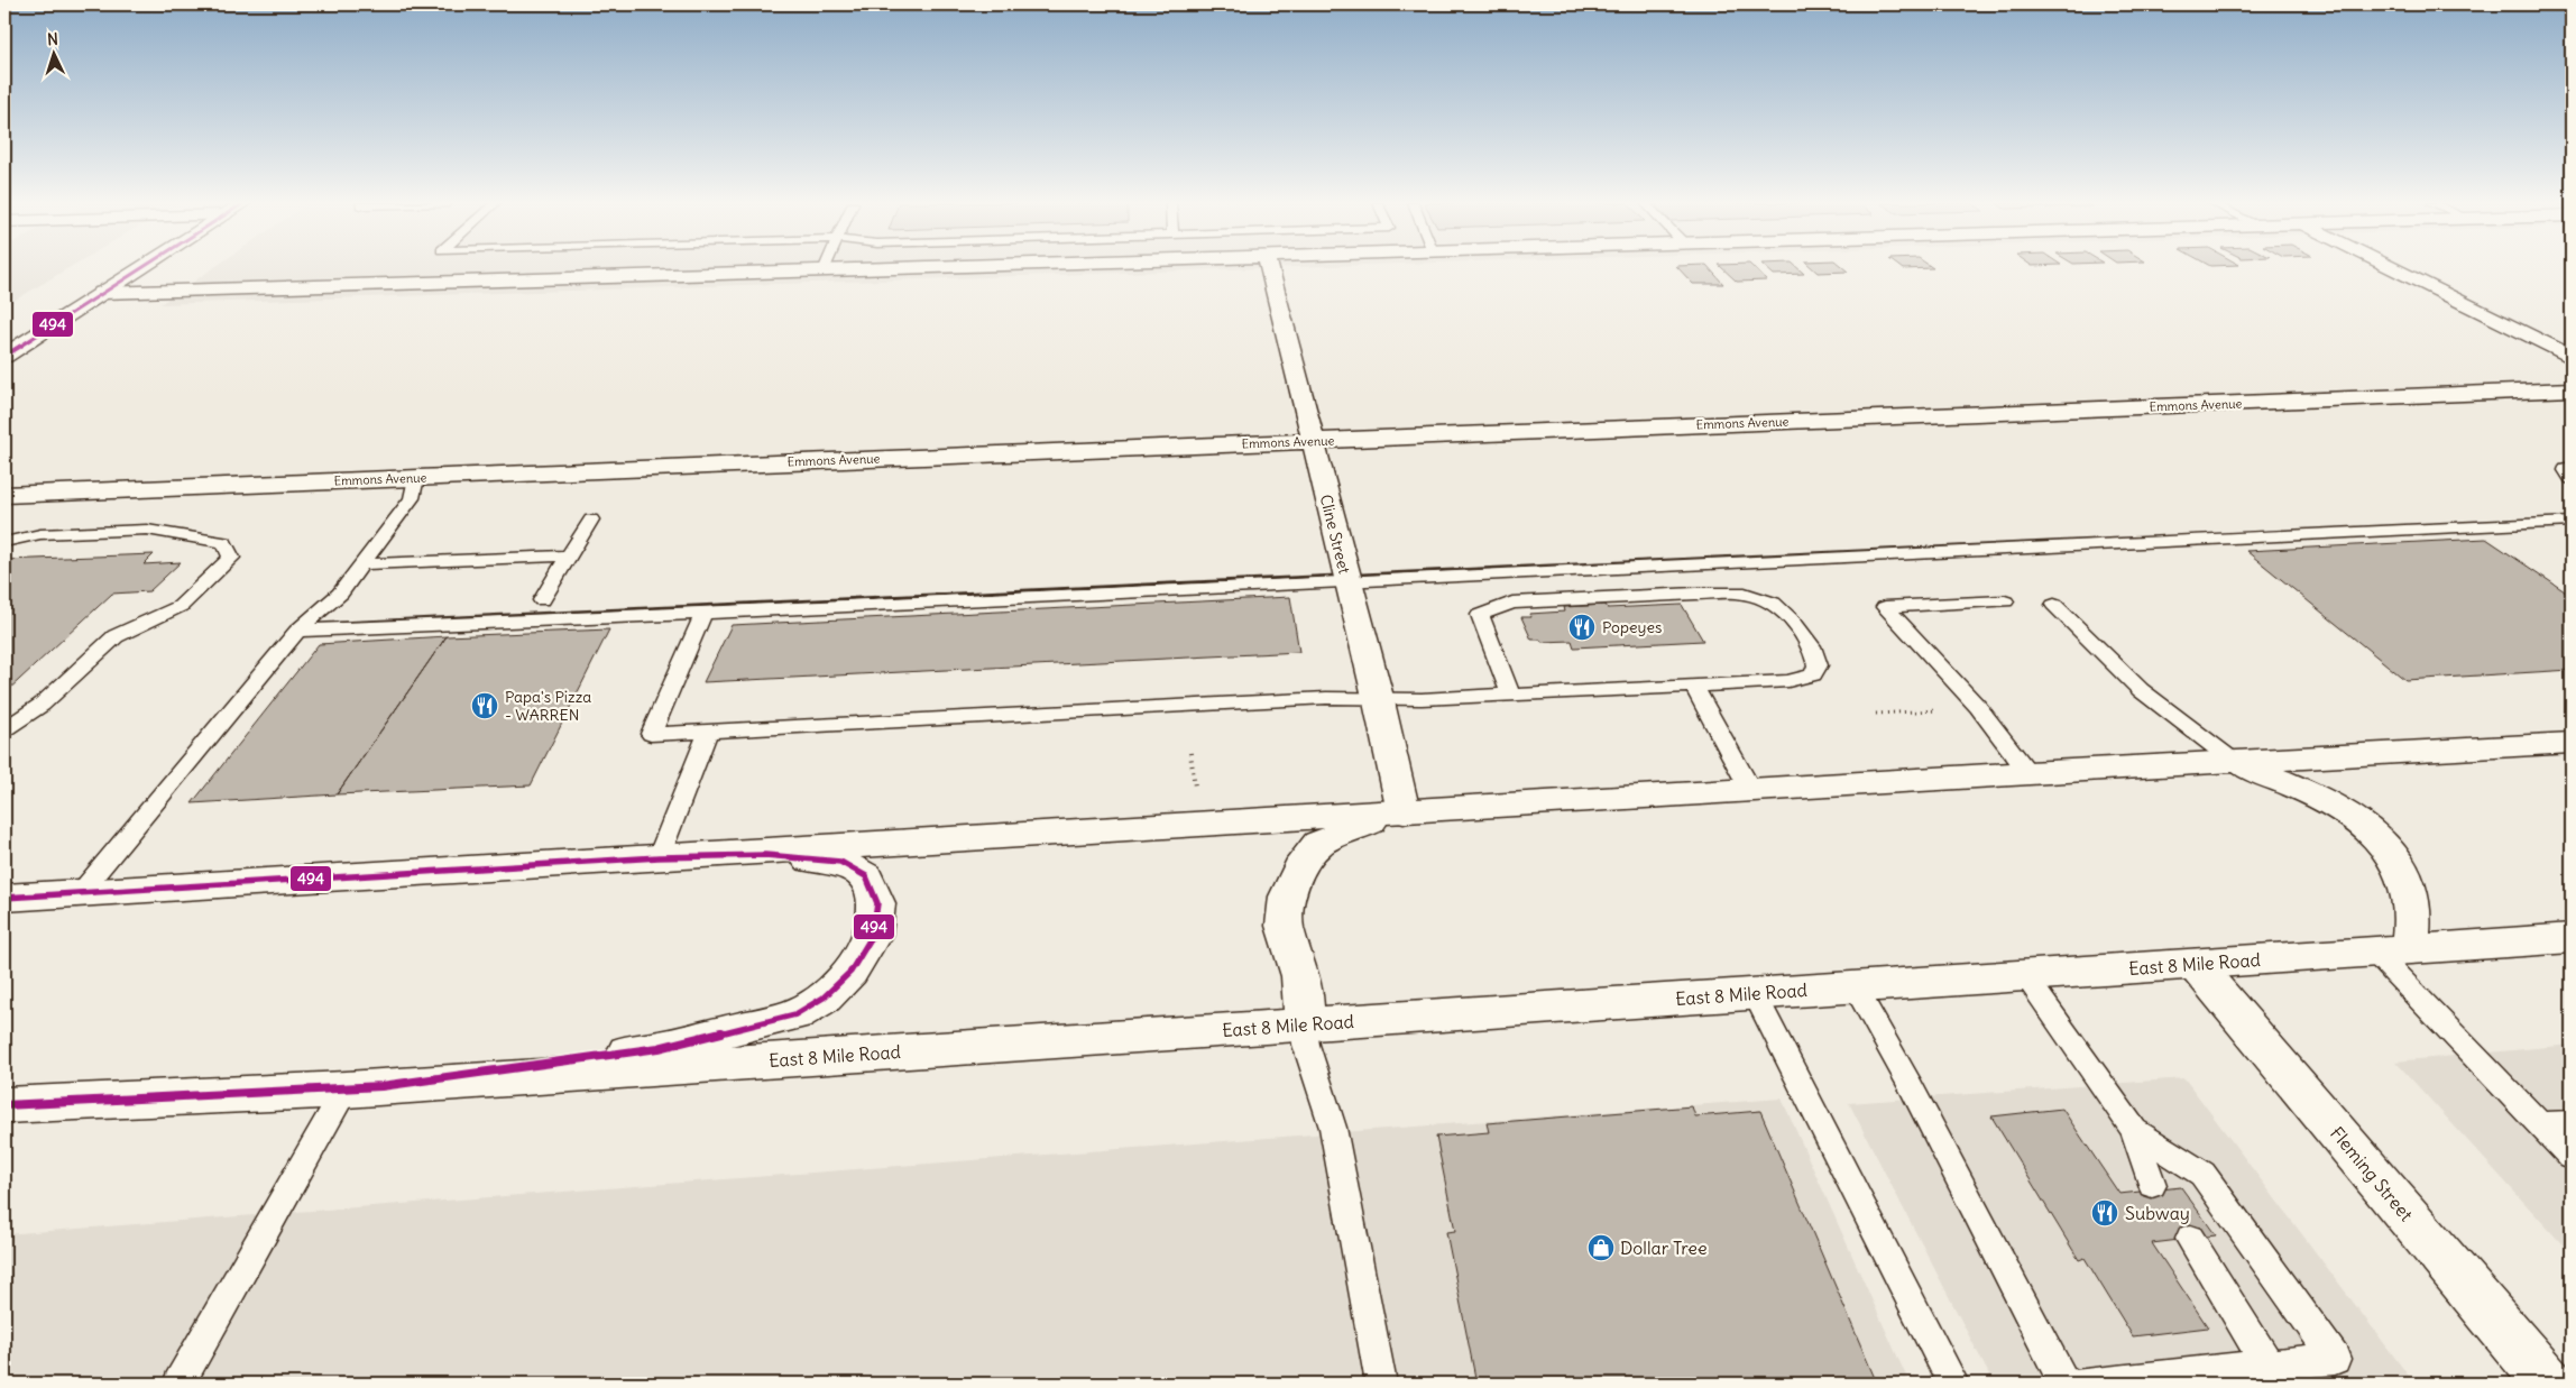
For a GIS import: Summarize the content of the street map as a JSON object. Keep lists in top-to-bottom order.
{
  "streets": {
    "main road": [
      "Emmons Avenue",
      "Cline Street",
      "East 8 Mile Road",
      "Fleming Street"
    ]
  },
  "crossings": [
    ["Emmons Avenue", "Cline Street"],
    ["East 8 Mile Road", "Fleming Street"]
  ],
  "places": {
    "restaurant": ["Popeyes", "Papa's Pizza - WARREN", "Subway"],
    "shop": ["Dollar Tree"]
  },
  "lines": ["transit line 494"],
  "north": "top"
}
